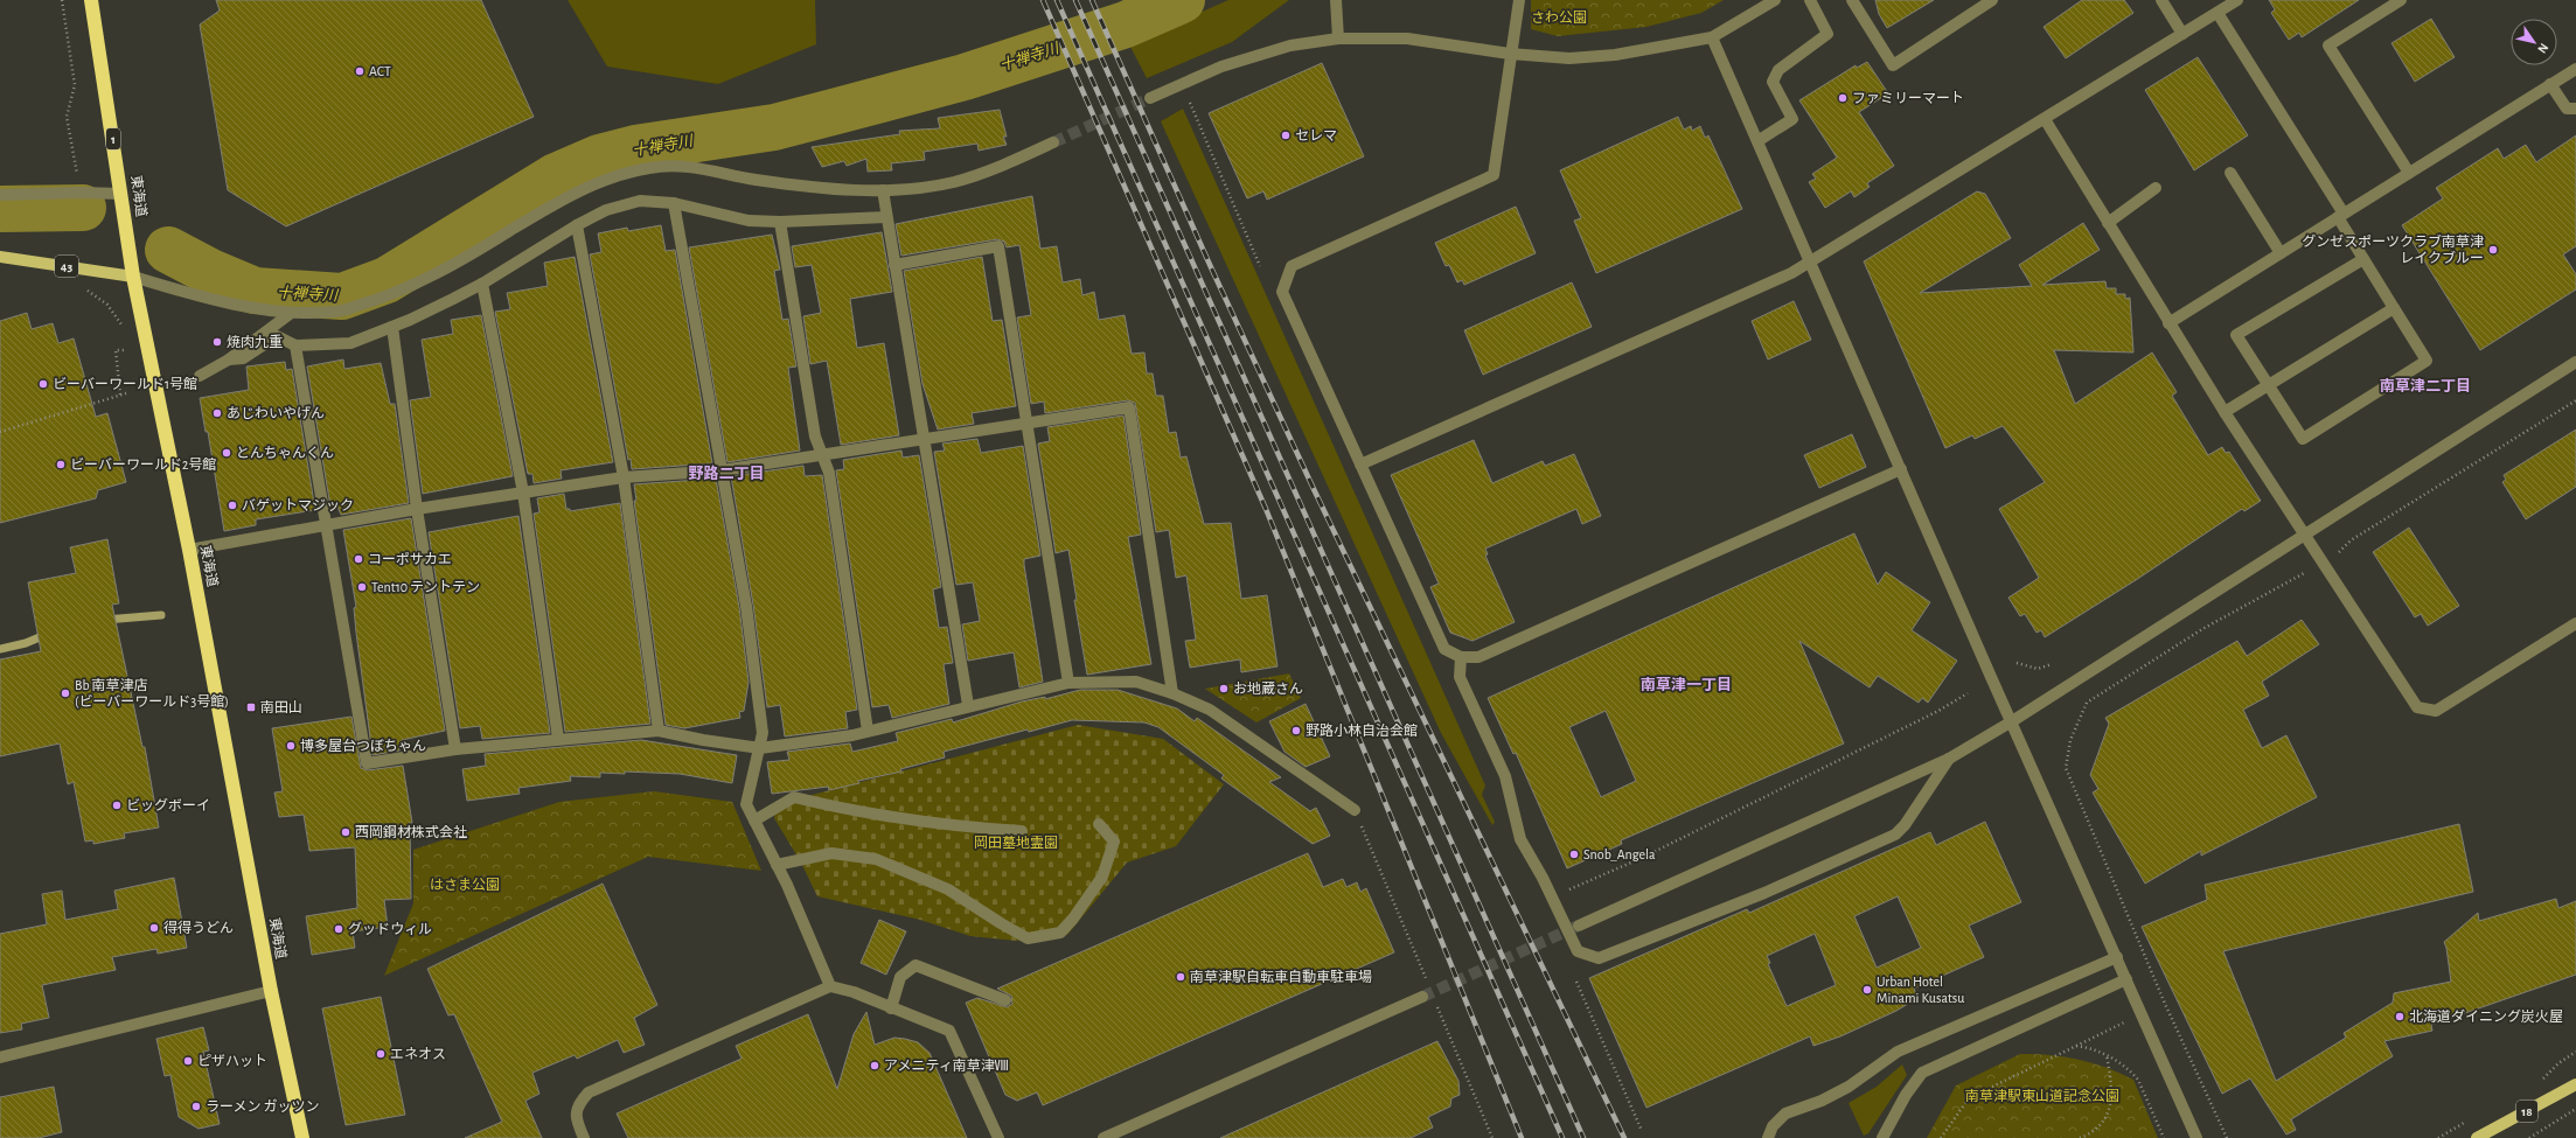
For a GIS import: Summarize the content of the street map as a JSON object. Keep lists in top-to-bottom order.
{
  "streets": {
    "highway": ["1", "東海道"],
    "main road": ["43", "18"]
  },
  "crossings": [
    ["東海道", "43"]
  ],
  "districts": ["南草津二丁目", "野路二丁目", "南草津一丁目"],
  "water": ["十禅寺川"],
  "parks": [
    "さわ公園",
    "岡田墓地霊園",
    "はさま公園",
    "南草津駅東山道記念公園"
  ],
  "places": {
    "other": [
      "ACT",
      "ファミリーマート",
      "セレマ",
      "グンゼスポーツクラブ南草津 レイクブルー",
      "焼肉九重",
      "ビーバーワールド1号館",
      "あじわいやげん",
      "とんちゃんくん",
      "ビーバーワールド2号館",
      "バゲットマジック",
      "コーポサカエ",
      "Tent10 テントテン",
      "お地蔵さん",
      "Bb 南草津店 (ビーバーワールド3号館)",
      "野路小林自治会館",
      "博多屋台つぼちゃん",
      "ビッグボーイ",
      "西岡鋼材株式会社",
      "Snob_Angela",
      "得得うどん",
      "グッドウィル",
      "南草津駅自転車自動車駐車場",
      "Urban Hotel Minami Kusatsu",
      "北海道ダイニング炭火屋",
      "エネオス",
      "ピザハット",
      "アメニティ南草津Ⅷ",
      "ラーメン ガッツン"
    ],
    "transit": ["南田山"]
  },
  "north": "bottom right"
}
